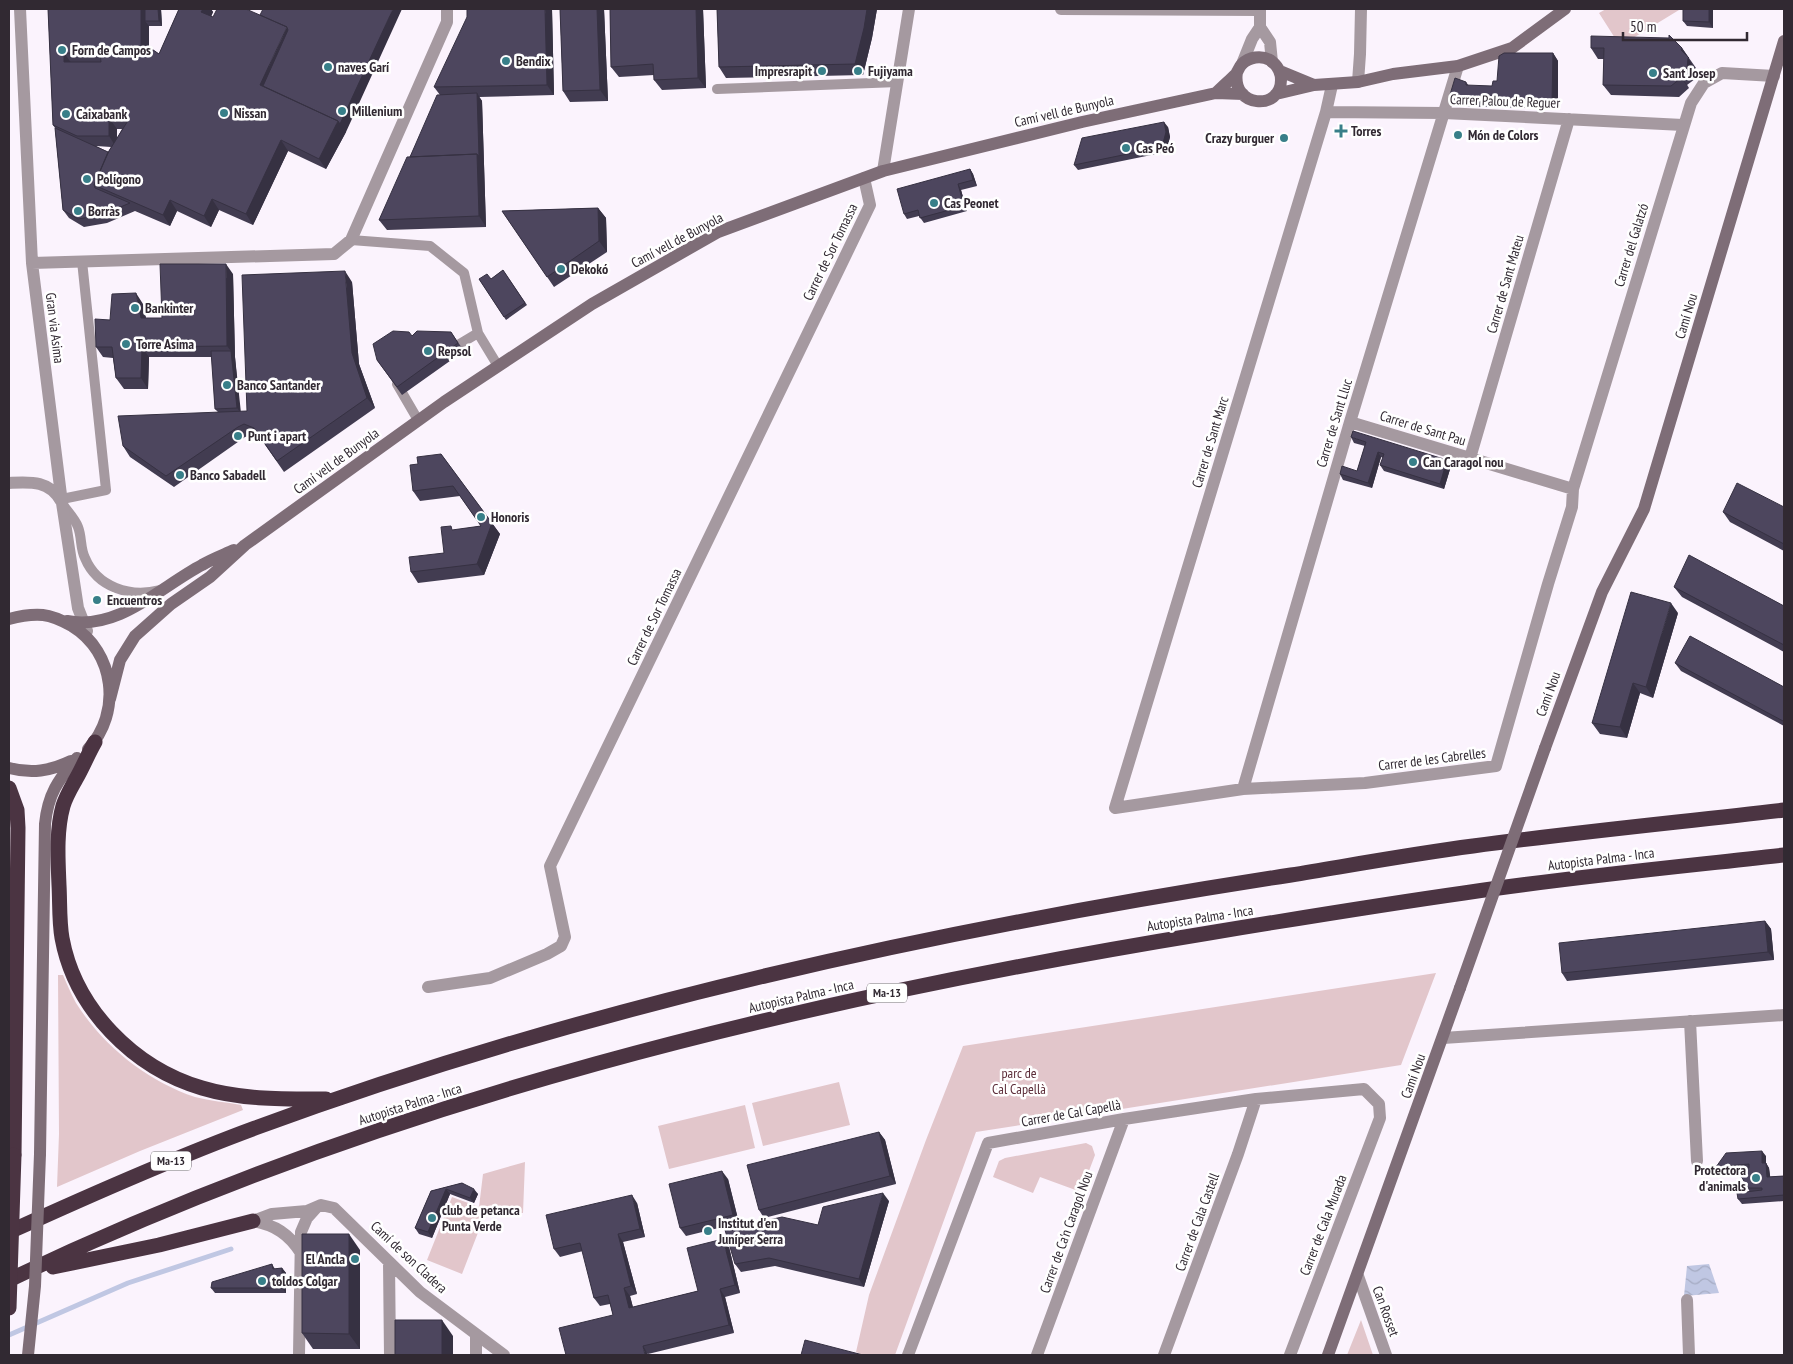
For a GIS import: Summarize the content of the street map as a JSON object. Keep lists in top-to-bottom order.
{
  "streets": {
    "highway": ["Autopista Palma - Inca", "Ma-13"],
    "street": [
      "Carrer Palou de Reguer",
      "Camí vell de Bunyola",
      "Carrer del Galatzó",
      "Carrer de Sor Tomassa",
      "Carrer de Sant Mateu",
      "Camí Nou",
      "Gran via Asima",
      "Carrer de Sant Lluc",
      "Carrer de Sant Pau",
      "Carrer de Sant Marc",
      "Carrer de les Cabrelles",
      "Carrer de Cal Capellà",
      "Carrer de Cala Castell",
      "Carrer de Cala Murada",
      "Carrer de Ca'n Caragol Nou",
      "Camí de son Cladera",
      "Can Rosset"
    ]
  },
  "crossings": [
    ["Carrer Palou de Reguer", "Carrer del Galatzó"],
    ["Carrer Palou de Reguer", "Carrer de Sant Mateu"],
    ["Carrer Palou de Reguer", "Carrer de Sant Lluc"],
    ["Carrer Palou de Reguer", "Carrer de Sant Marc"],
    ["Camí vell de Bunyola", "Carrer de Sor Tomassa"],
    ["Carrer del Galatzó", "Camí Nou"],
    ["Carrer del Galatzó", "Carrer de Sant Pau"],
    ["Carrer del Galatzó", "Carrer de les Cabrelles"],
    ["Carrer de Sant Mateu", "Carrer de Sant Pau"],
    ["Camí Nou", "Can Rosset"],
    ["Carrer de Sant Lluc", "Carrer de Sant Pau"],
    ["Carrer de Sant Lluc", "Carrer de les Cabrelles"],
    ["Carrer de Sant Pau", "Carrer de les Cabrelles"],
    ["Carrer de Sant Marc", "Carrer de les Cabrelles"],
    ["Carrer de Cal Capellà", "Carrer de Cala Castell"],
    ["Carrer de Cal Capellà", "Carrer de Cala Murada"],
    ["Carrer de Cal Capellà", "Carrer de Ca'n Caragol Nou"]
  ],
  "parks": ["parc de Cal Capellà"],
  "places": {
    "other": [
      "Forn de Campos",
      "Bendix",
      "naves Garí",
      "Impresrapit",
      "Fujiyama",
      "Sant Josep",
      "Millenium",
      "Nissan",
      "Caixabank",
      "Món de Colors",
      "Crazy burguer",
      "Cas Peó",
      "Polígono",
      "Cas Peonet",
      "Borràs",
      "Dekokó",
      "Bankinter",
      "Torre Asima",
      "Repsol",
      "Banco Santander",
      "Punt i apart",
      "Can Caragol nou",
      "Banco Sabadell",
      "Honoris",
      "Encuentros",
      "Protectora d'animals",
      "club de petanca Punta Verde",
      "Institut d'en Juníper Serra",
      "El Ancla",
      "toldos Colgar"
    ],
    "health": ["Torres"]
  },
  "scale_bar": "50 m"
}
